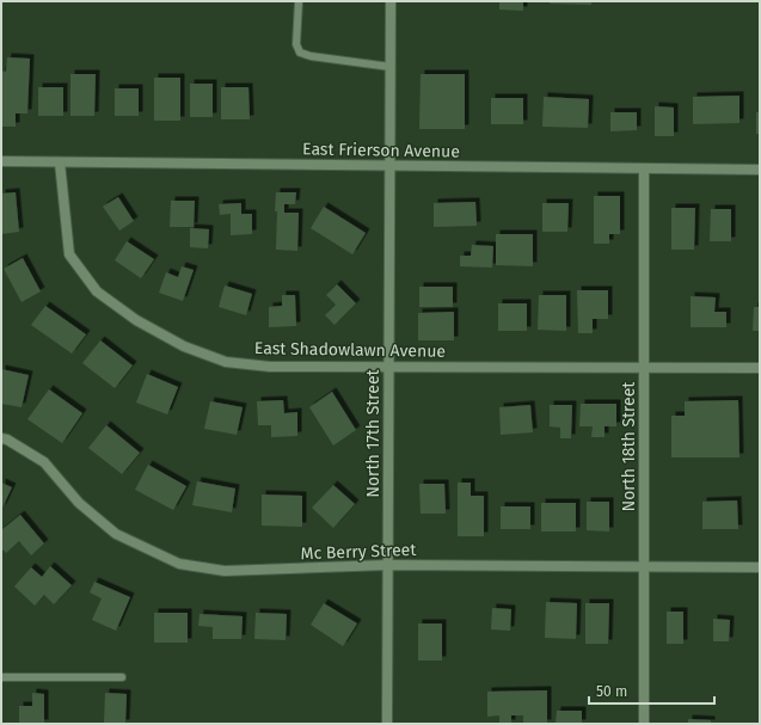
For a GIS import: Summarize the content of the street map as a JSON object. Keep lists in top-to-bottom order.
{
  "streets": {
    "street": [
      "East Frierson Avenue",
      "East Shadowlawn Avenue",
      "North 17th Street",
      "North 18th Street",
      "Mc Berry Street"
    ]
  },
  "crossings": [
    ["East Frierson Avenue", "East Shadowlawn Avenue"],
    ["East Frierson Avenue", "North 17th Street"],
    ["East Frierson Avenue", "North 18th Street"],
    ["East Shadowlawn Avenue", "North 17th Street"],
    ["East Shadowlawn Avenue", "North 18th Street"],
    ["North 17th Street", "Mc Berry Street"],
    ["North 18th Street", "Mc Berry Street"]
  ],
  "scale_bar": "50 m"
}
